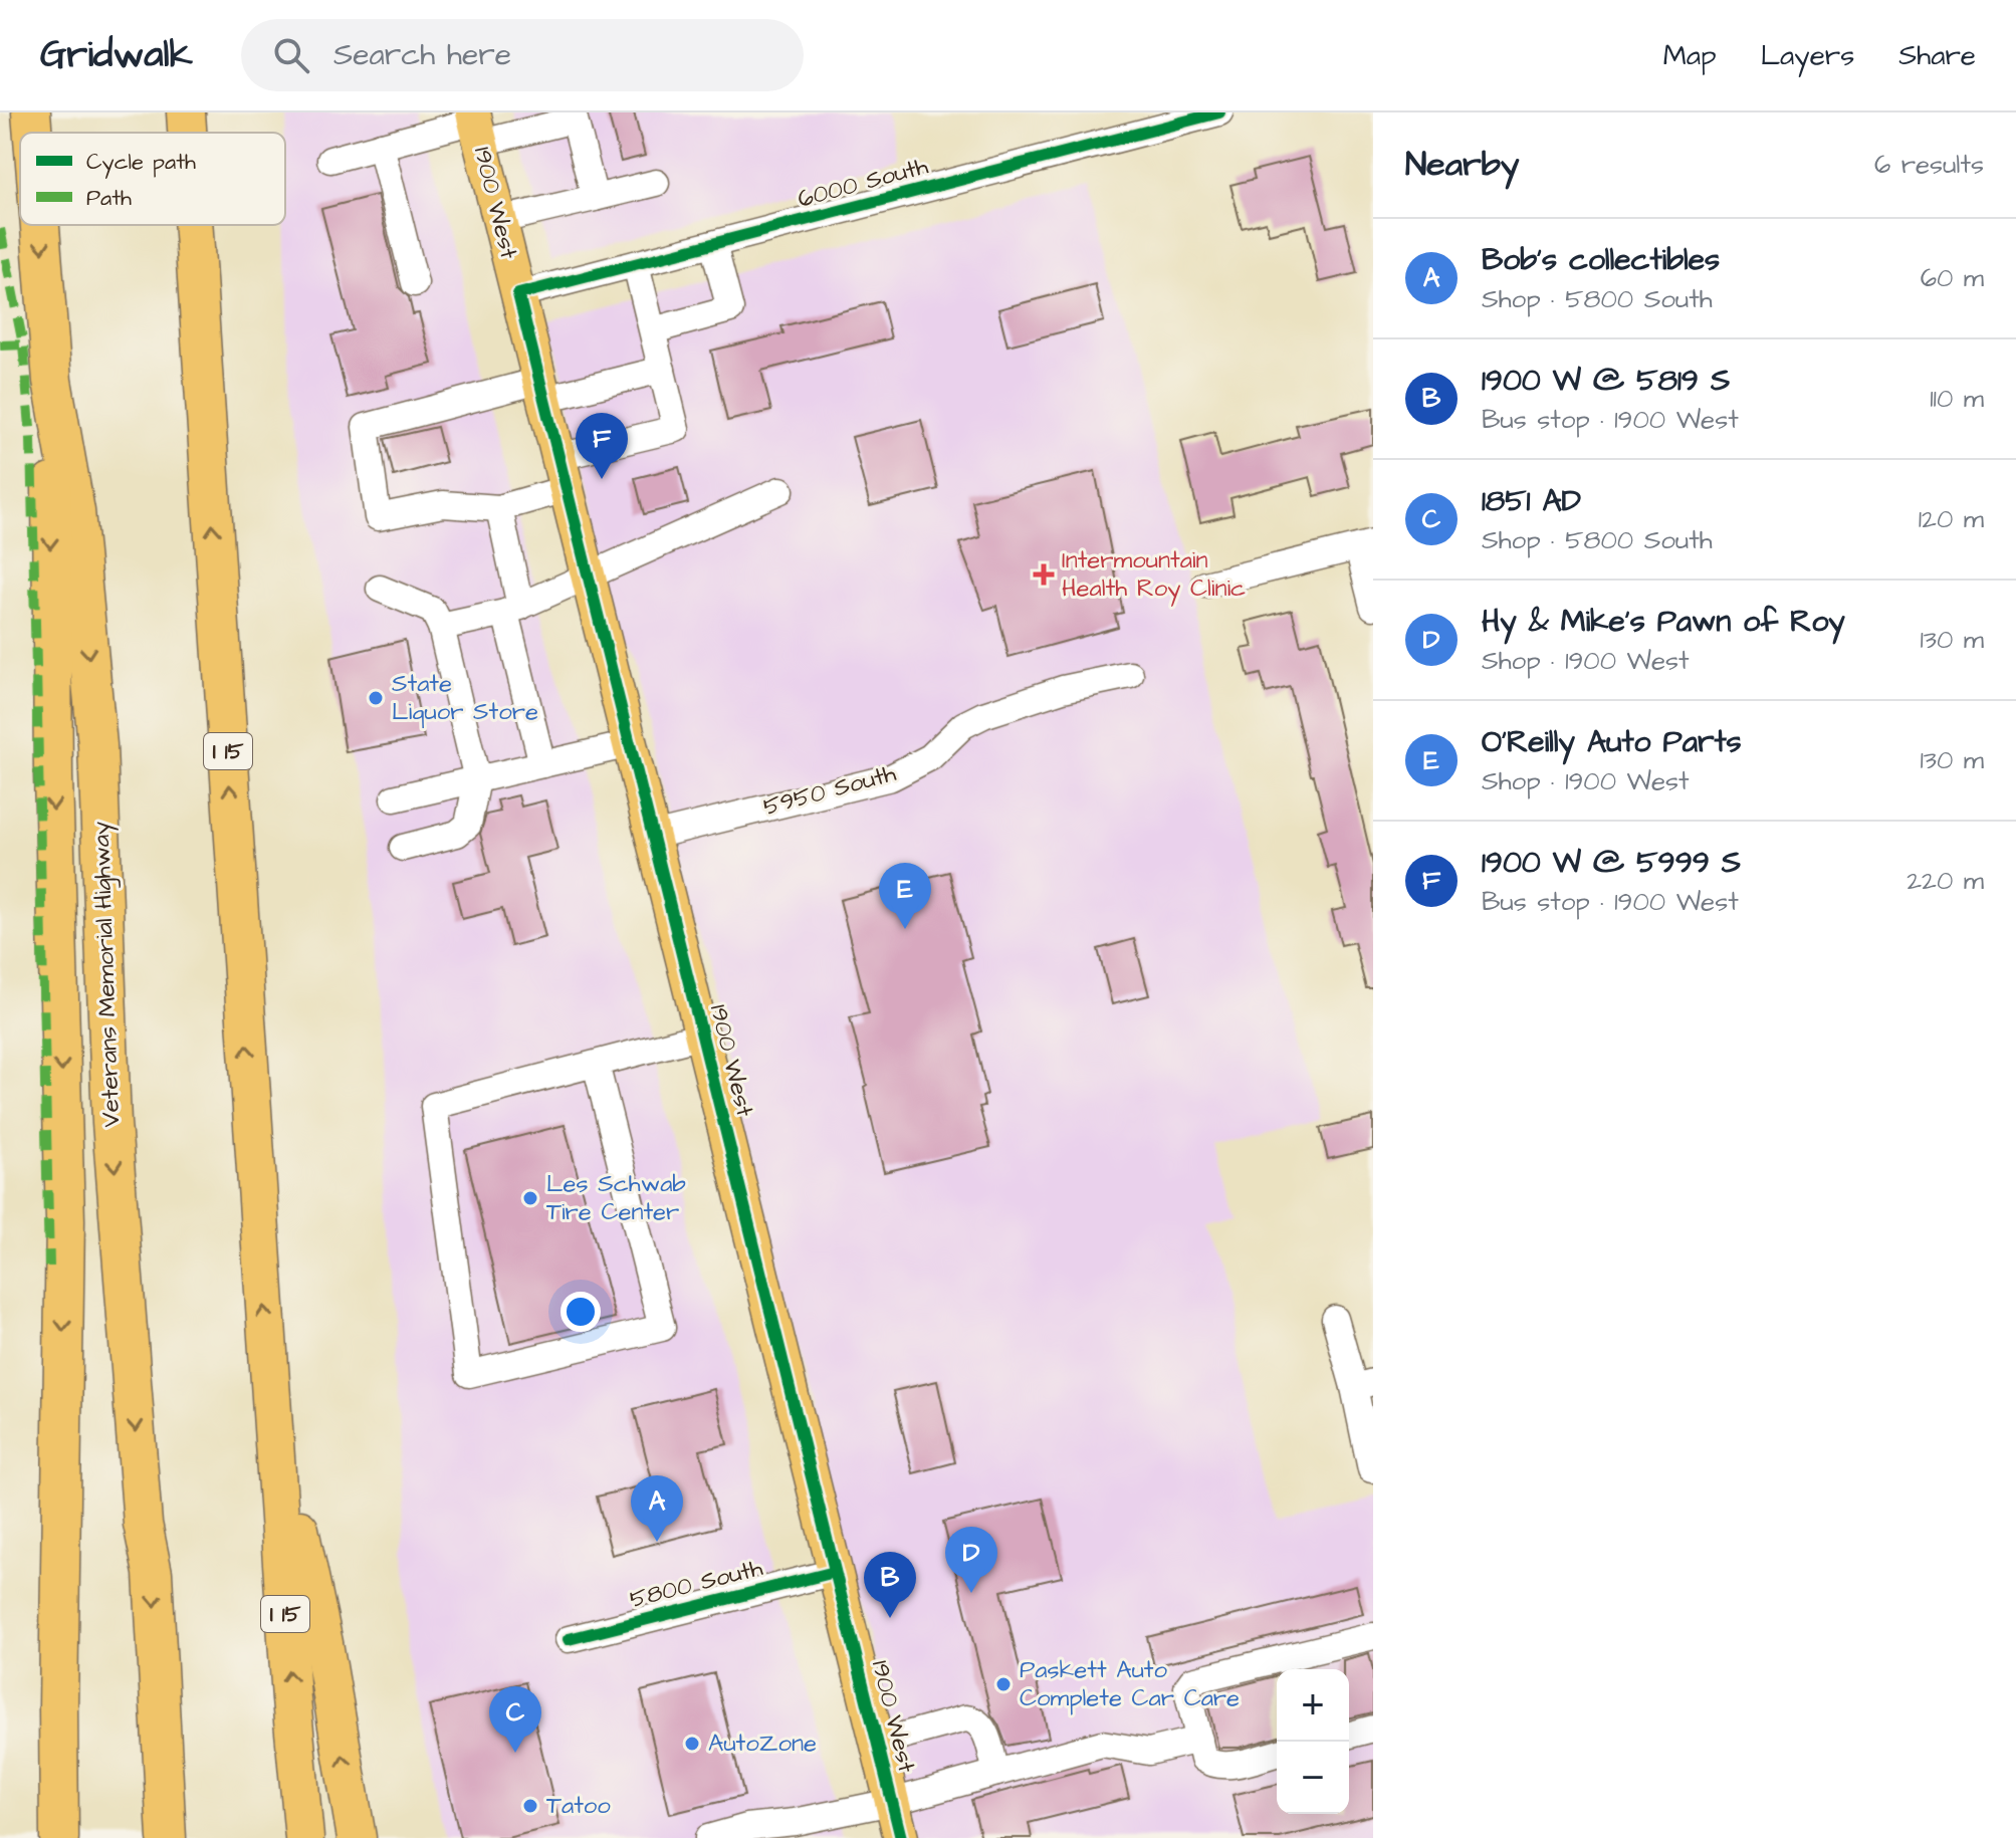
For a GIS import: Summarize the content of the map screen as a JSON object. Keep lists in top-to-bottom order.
{
  "streets": {
    "highway": ["I 15", "Veterans Memorial Highway"],
    "main road": ["1900 West"],
    "street": ["6000 South", "5950 South", "5800 South"]
  },
  "crossings": [
    ["6000 South", "1900 West"],
    ["1900 West", "5950 South"],
    ["1900 West", "5800 South"]
  ],
  "places": {
    "health": ["Intermountain Health Roy Clinic"],
    "other": [
      "State Liquor Store",
      "Les Schwab Tire Center",
      "Paskett Auto Complete Car Care",
      "AutoZone",
      "Tatoo"
    ]
  },
  "legend": ["Cycle path", "Path"],
  "page": {
    "header": "Gridwalk",
    "search": "Search here",
    "nav": ["Map", "Layers", "Share"],
    "heading": ["Nearby", "6 results"],
    "list": [
      {
        "mark": "A",
        "name": "Bob's collectibles",
        "note": "Shop · 5800 South",
        "value": "60 m"
      },
      {
        "mark": "B",
        "name": "1900 W @ 5819 S",
        "note": "Bus stop · 1900 West",
        "value": "110 m"
      },
      {
        "mark": "C",
        "name": "1851 AD",
        "note": "Shop · 5800 South",
        "value": "120 m"
      },
      {
        "mark": "D",
        "name": "Hy & Mike's Pawn of Roy",
        "note": "Shop · 1900 West",
        "value": "130 m"
      },
      {
        "mark": "E",
        "name": "O'Reilly Auto Parts",
        "note": "Shop · 1900 West",
        "value": "130 m"
      },
      {
        "mark": "F",
        "name": "1900 W @ 5999 S",
        "note": "Bus stop · 1900 West",
        "value": "220 m"
      }
    ],
    "pins": [
      "F",
      "E",
      "A",
      "D",
      "B",
      "C"
    ],
    "map_buttons": ["+", "−"]
  }
}
